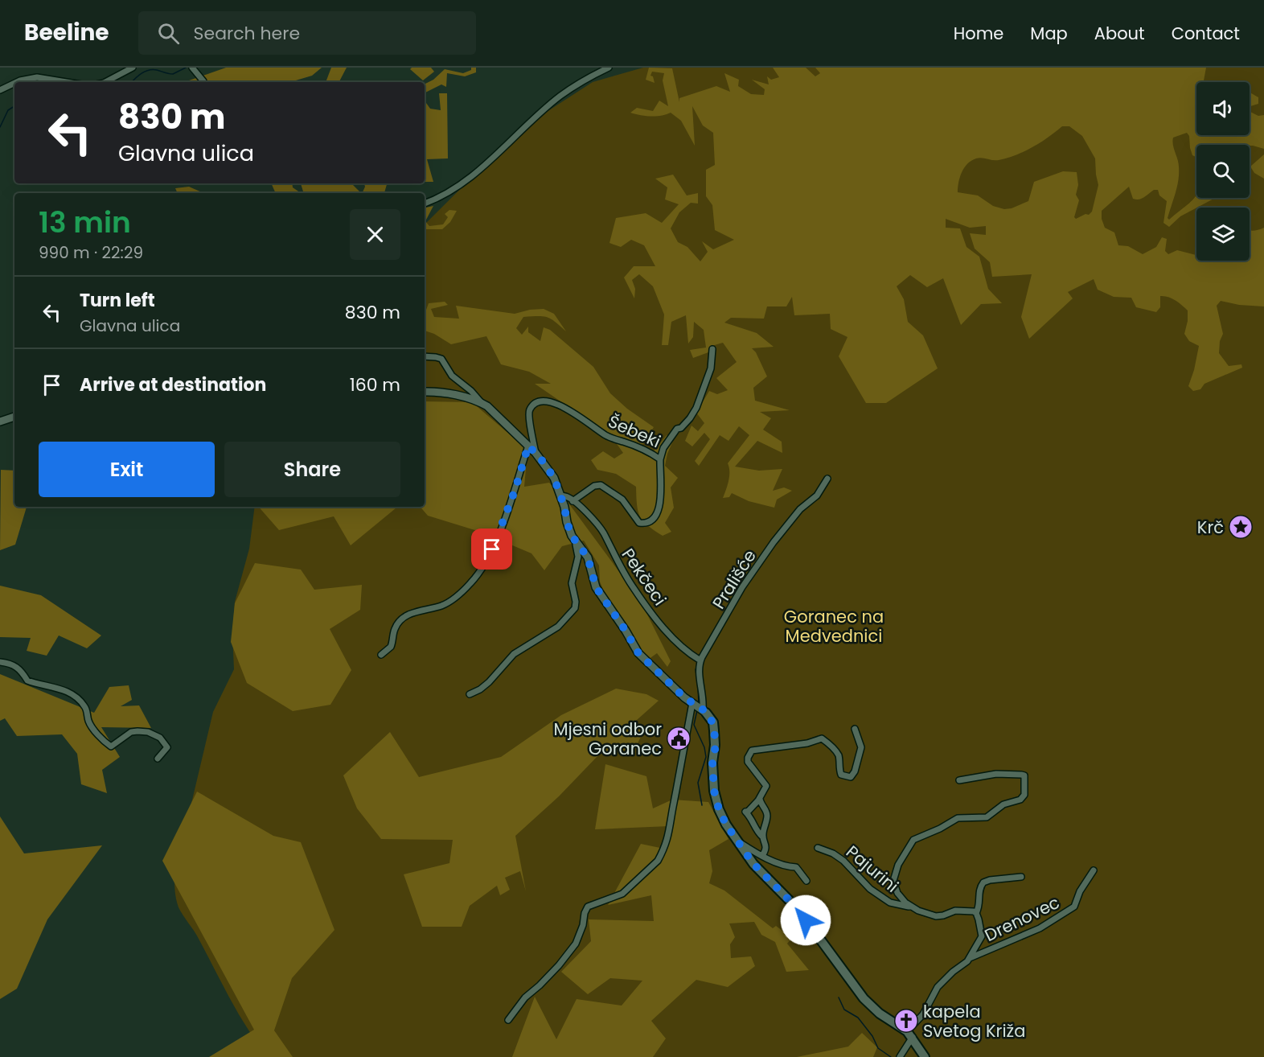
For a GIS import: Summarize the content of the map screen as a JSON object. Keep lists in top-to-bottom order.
{
  "streets": {
    "street": [
      "Šebeki",
      "Pekčeci",
      "Prališće",
      "Pajurini",
      "Drenovec"
    ]
  },
  "crossings": [
    ["Šebeki", "Pekčeci"],
    ["Pekčeci", "Prališće"]
  ],
  "parks": ["Goranec na Medvednici"],
  "places": {
    "place": ["Krč"],
    "public building": ["Mjesni odbor Goranec"],
    "church": ["kapela Svetog Križa"]
  },
  "page": {
    "header": "Beeline",
    "search": "Search here",
    "nav": [
      "Home",
      "Map",
      "About",
      "Contact"
    ],
    "turn": ["830 m", "Glavna ulica"],
    "heading": ["13 min", "990 m · 22:29"],
    "list": [
      {
        "name": "Turn left",
        "note": "Glavna ulica",
        "value": "830 m"
      },
      {
        "name": "Arrive at destination",
        "value": "160 m"
      }
    ],
    "buttons": ["Exit", "Share"]
  }
}
